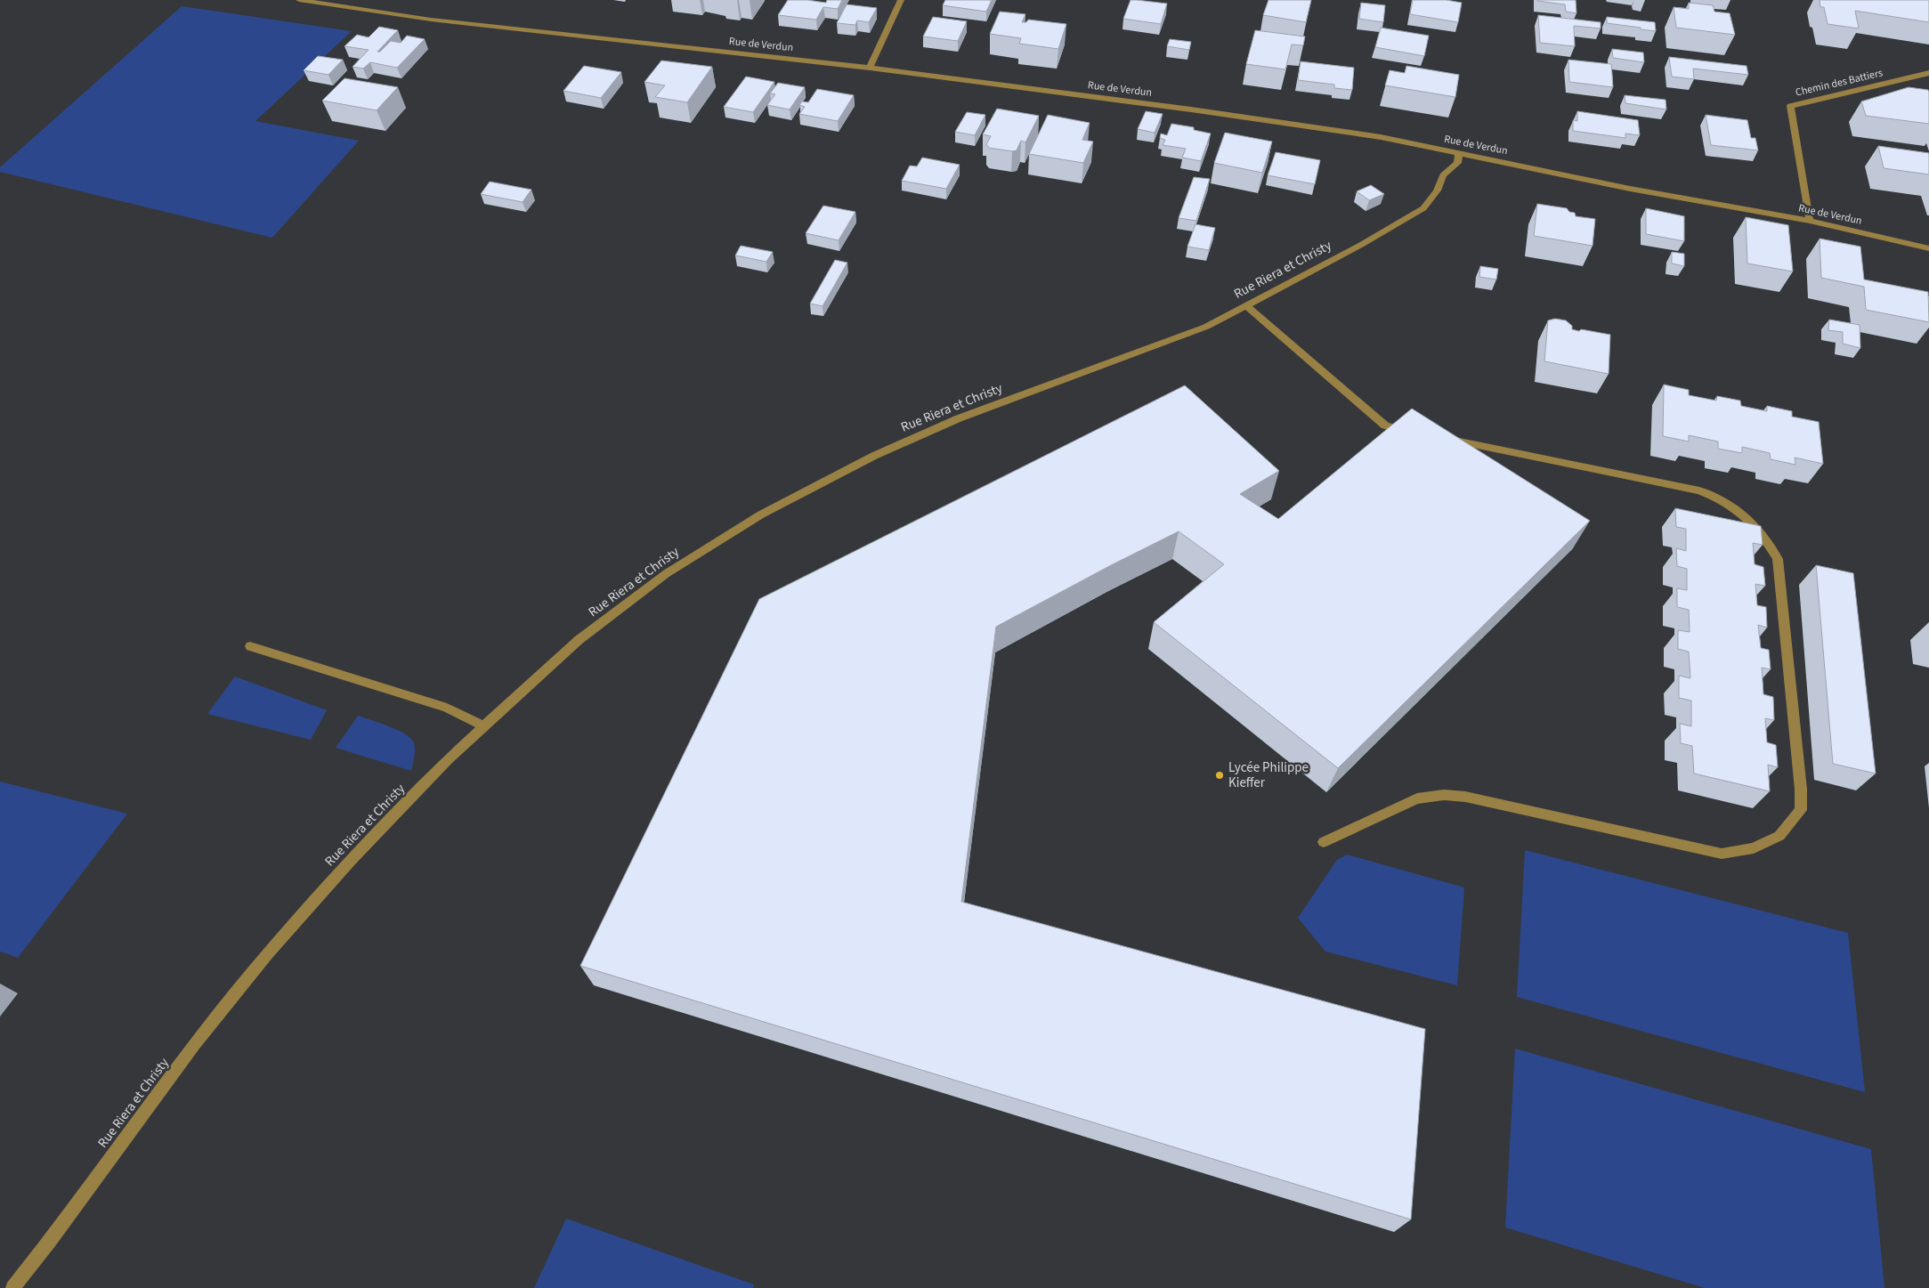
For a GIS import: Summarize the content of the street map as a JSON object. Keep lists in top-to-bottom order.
{
  "streets": {
    "street": ["Rue de Verdun", "Chemin des Battiers", "Rue Riera et Christy"]
  },
  "crossings": [
    ["Rue de Verdun", "Chemin des Battiers"],
    ["Rue de Verdun", "Rue Riera et Christy"]
  ],
  "places": ["Lycée Philippe Kieffer"]
}
